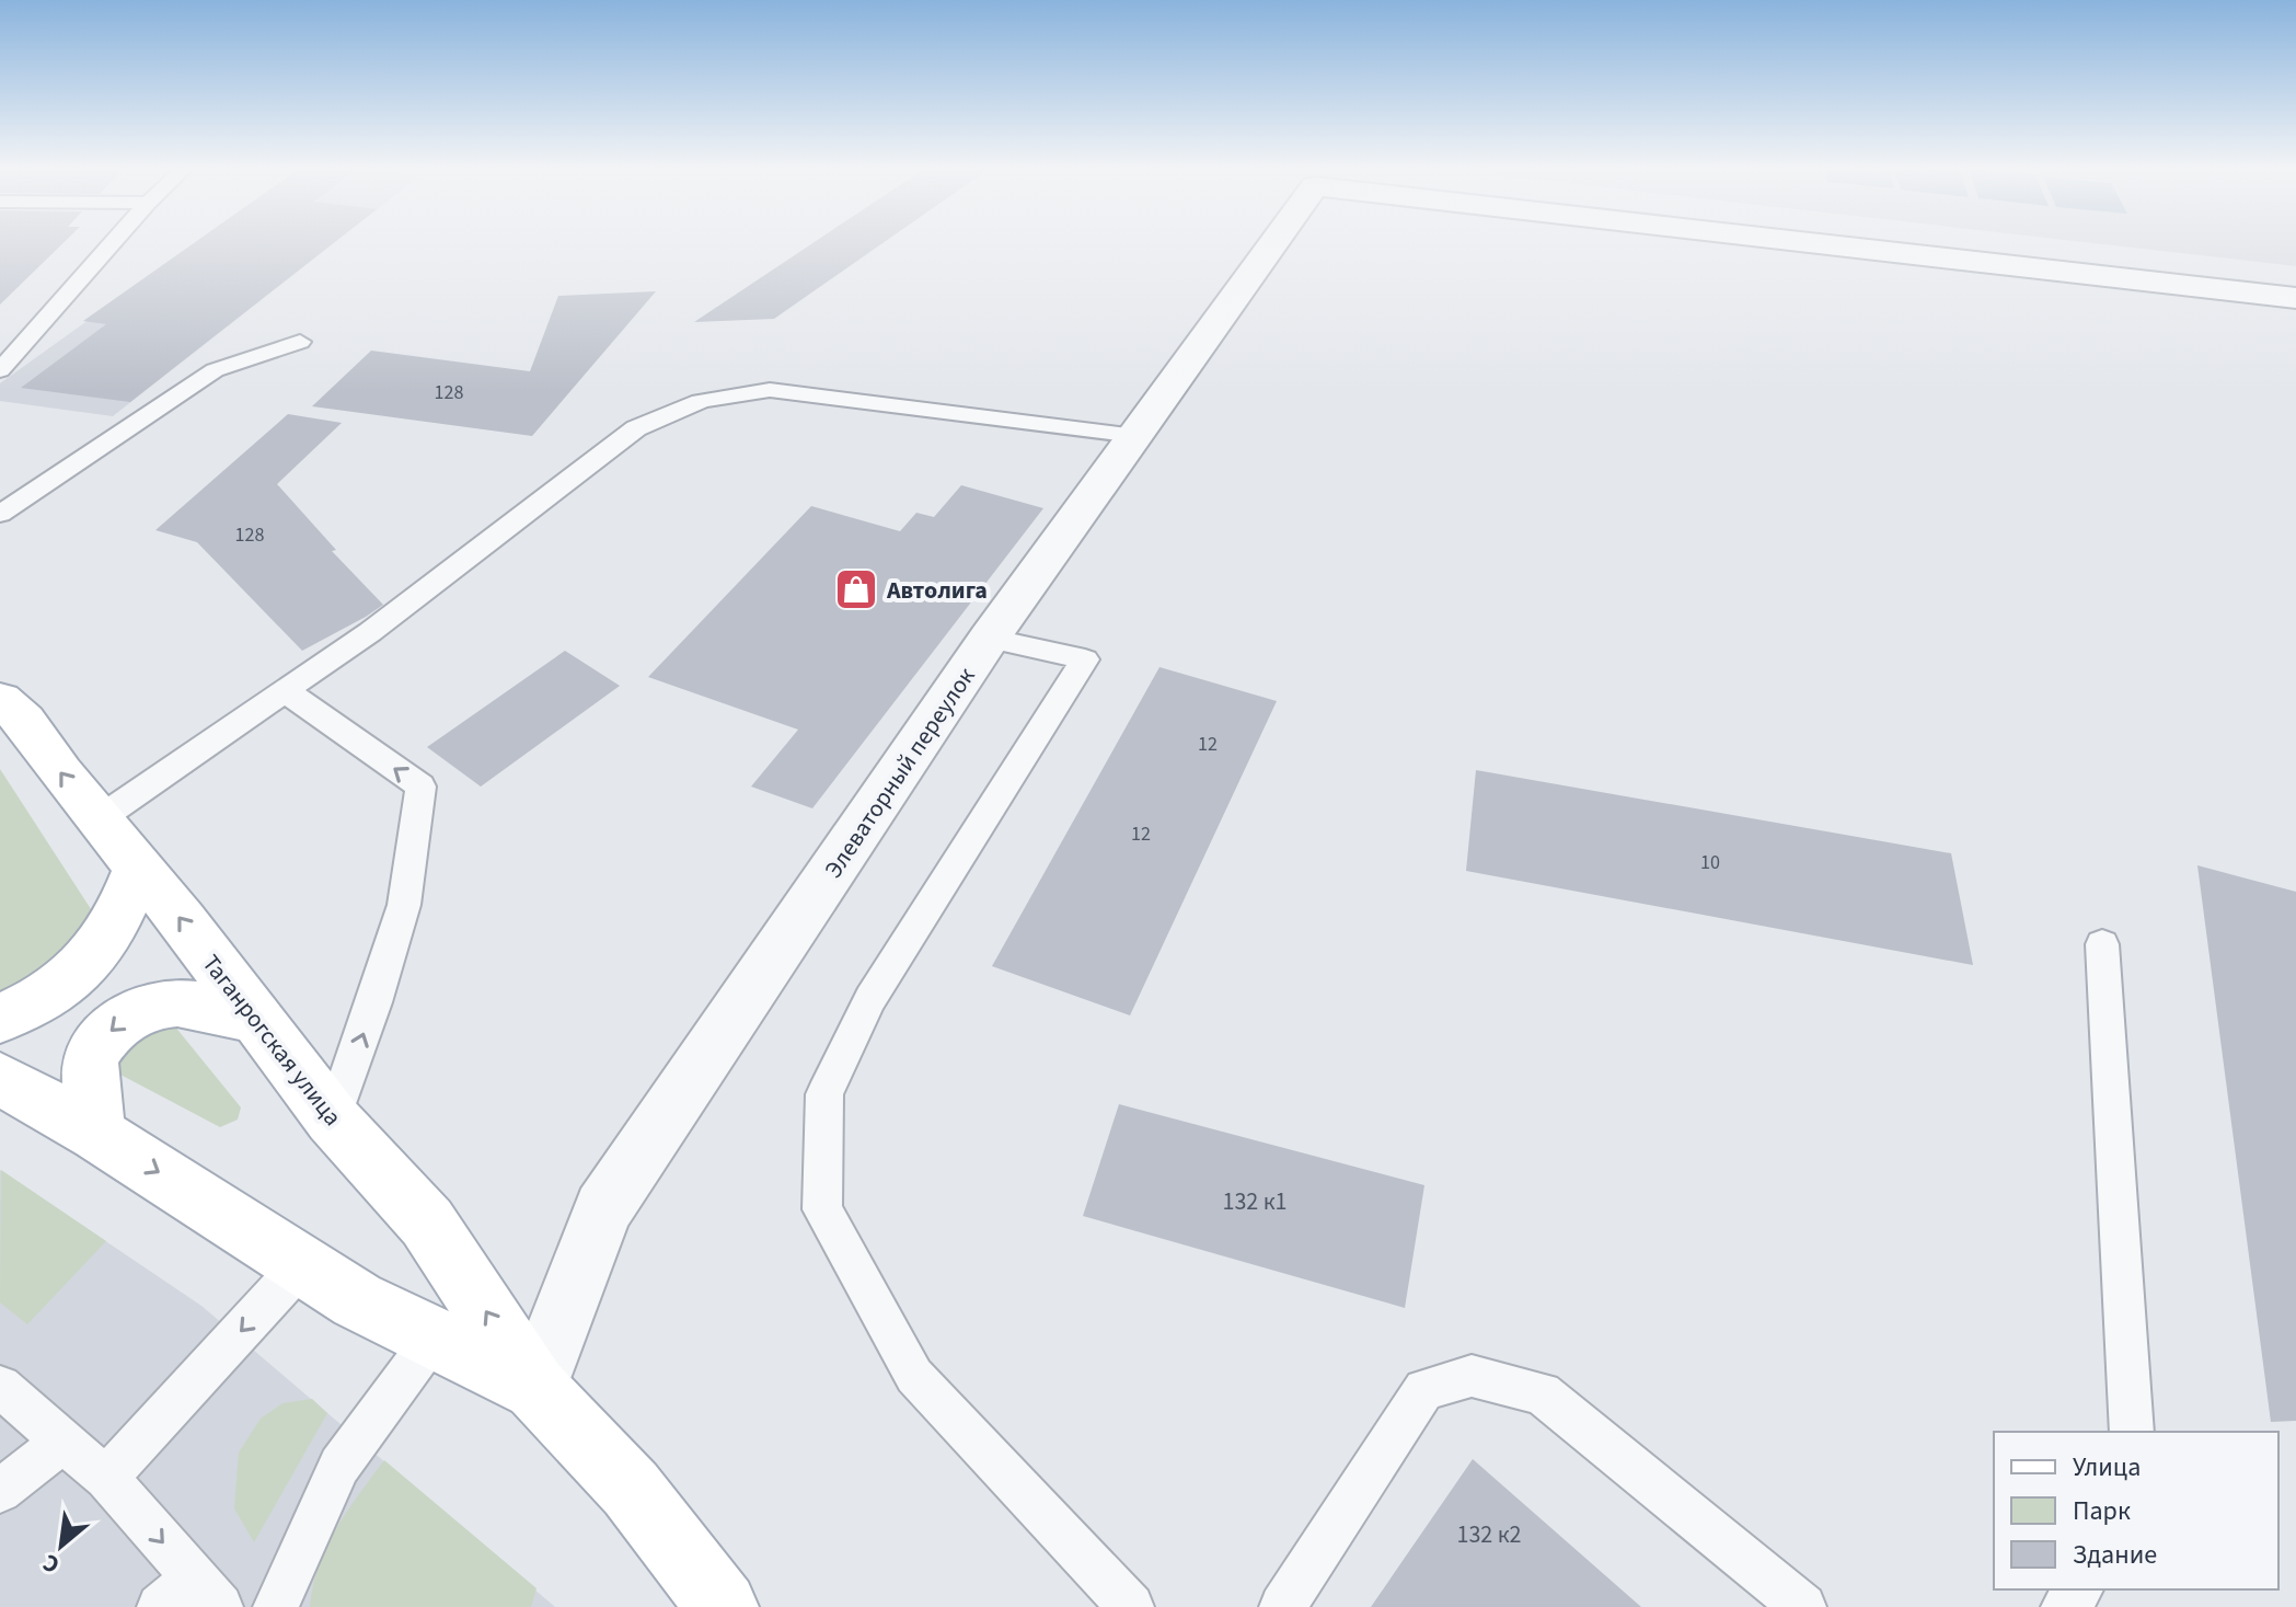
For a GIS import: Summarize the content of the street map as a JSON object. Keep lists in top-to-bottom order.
{
  "streets": {
    "main road": ["Таганрогская улица"],
    "street": ["Элеваторный переулок"]
  },
  "crossings": [
    ["Элеваторный переулок", "Таганрогская улица"]
  ],
  "places": {
    "shop": ["Автолига"]
  },
  "house_numbers": [
    "128",
    "128",
    "12",
    "12",
    "10",
    "132 к1",
    "132 к2"
  ],
  "legend": ["Улица", "Парк", "Здание"],
  "north": "bottom left"
}
